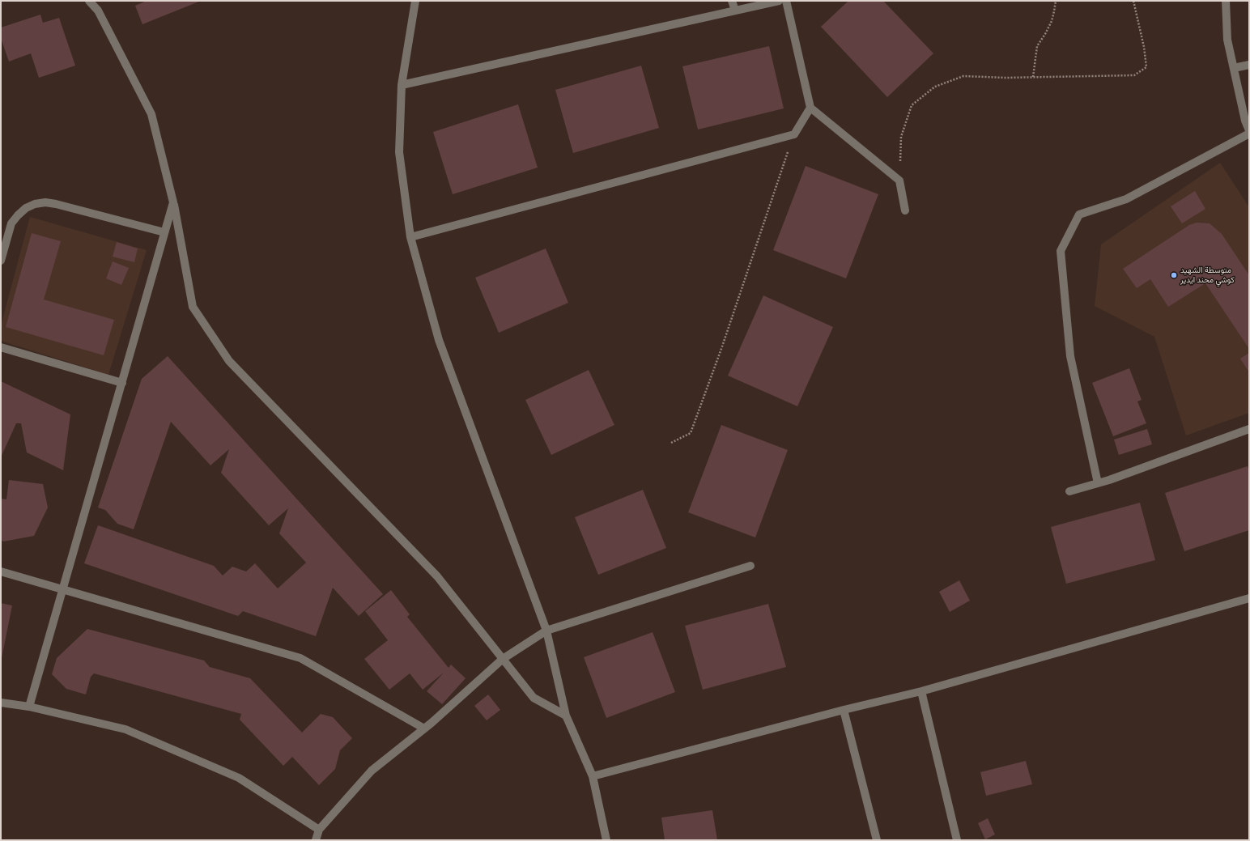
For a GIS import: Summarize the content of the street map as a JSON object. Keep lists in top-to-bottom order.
{
  "places": ["متوسطة الشهيد كوشي محند ايدير"]
}
